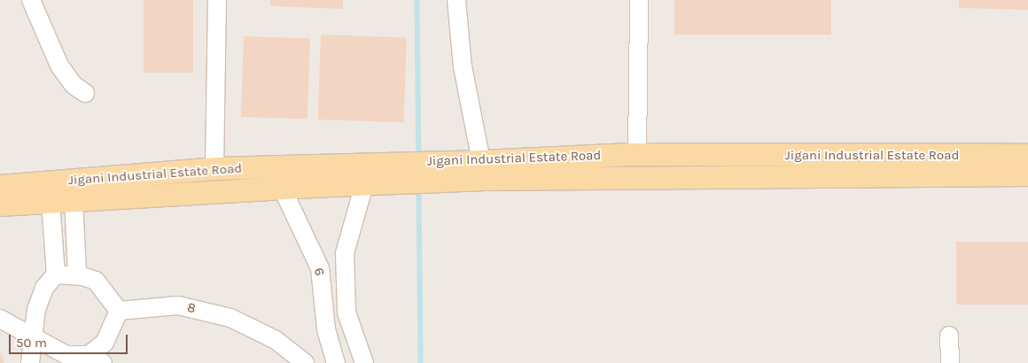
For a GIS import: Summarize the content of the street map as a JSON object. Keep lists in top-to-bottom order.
{
  "streets": {
    "main road": ["Jigani Industrial Estate Road"],
    "lane": ["6", "8"]
  },
  "crossings": [
    ["Jigani Industrial Estate Road", "6"]
  ],
  "scale_bar": "50 m"
}
